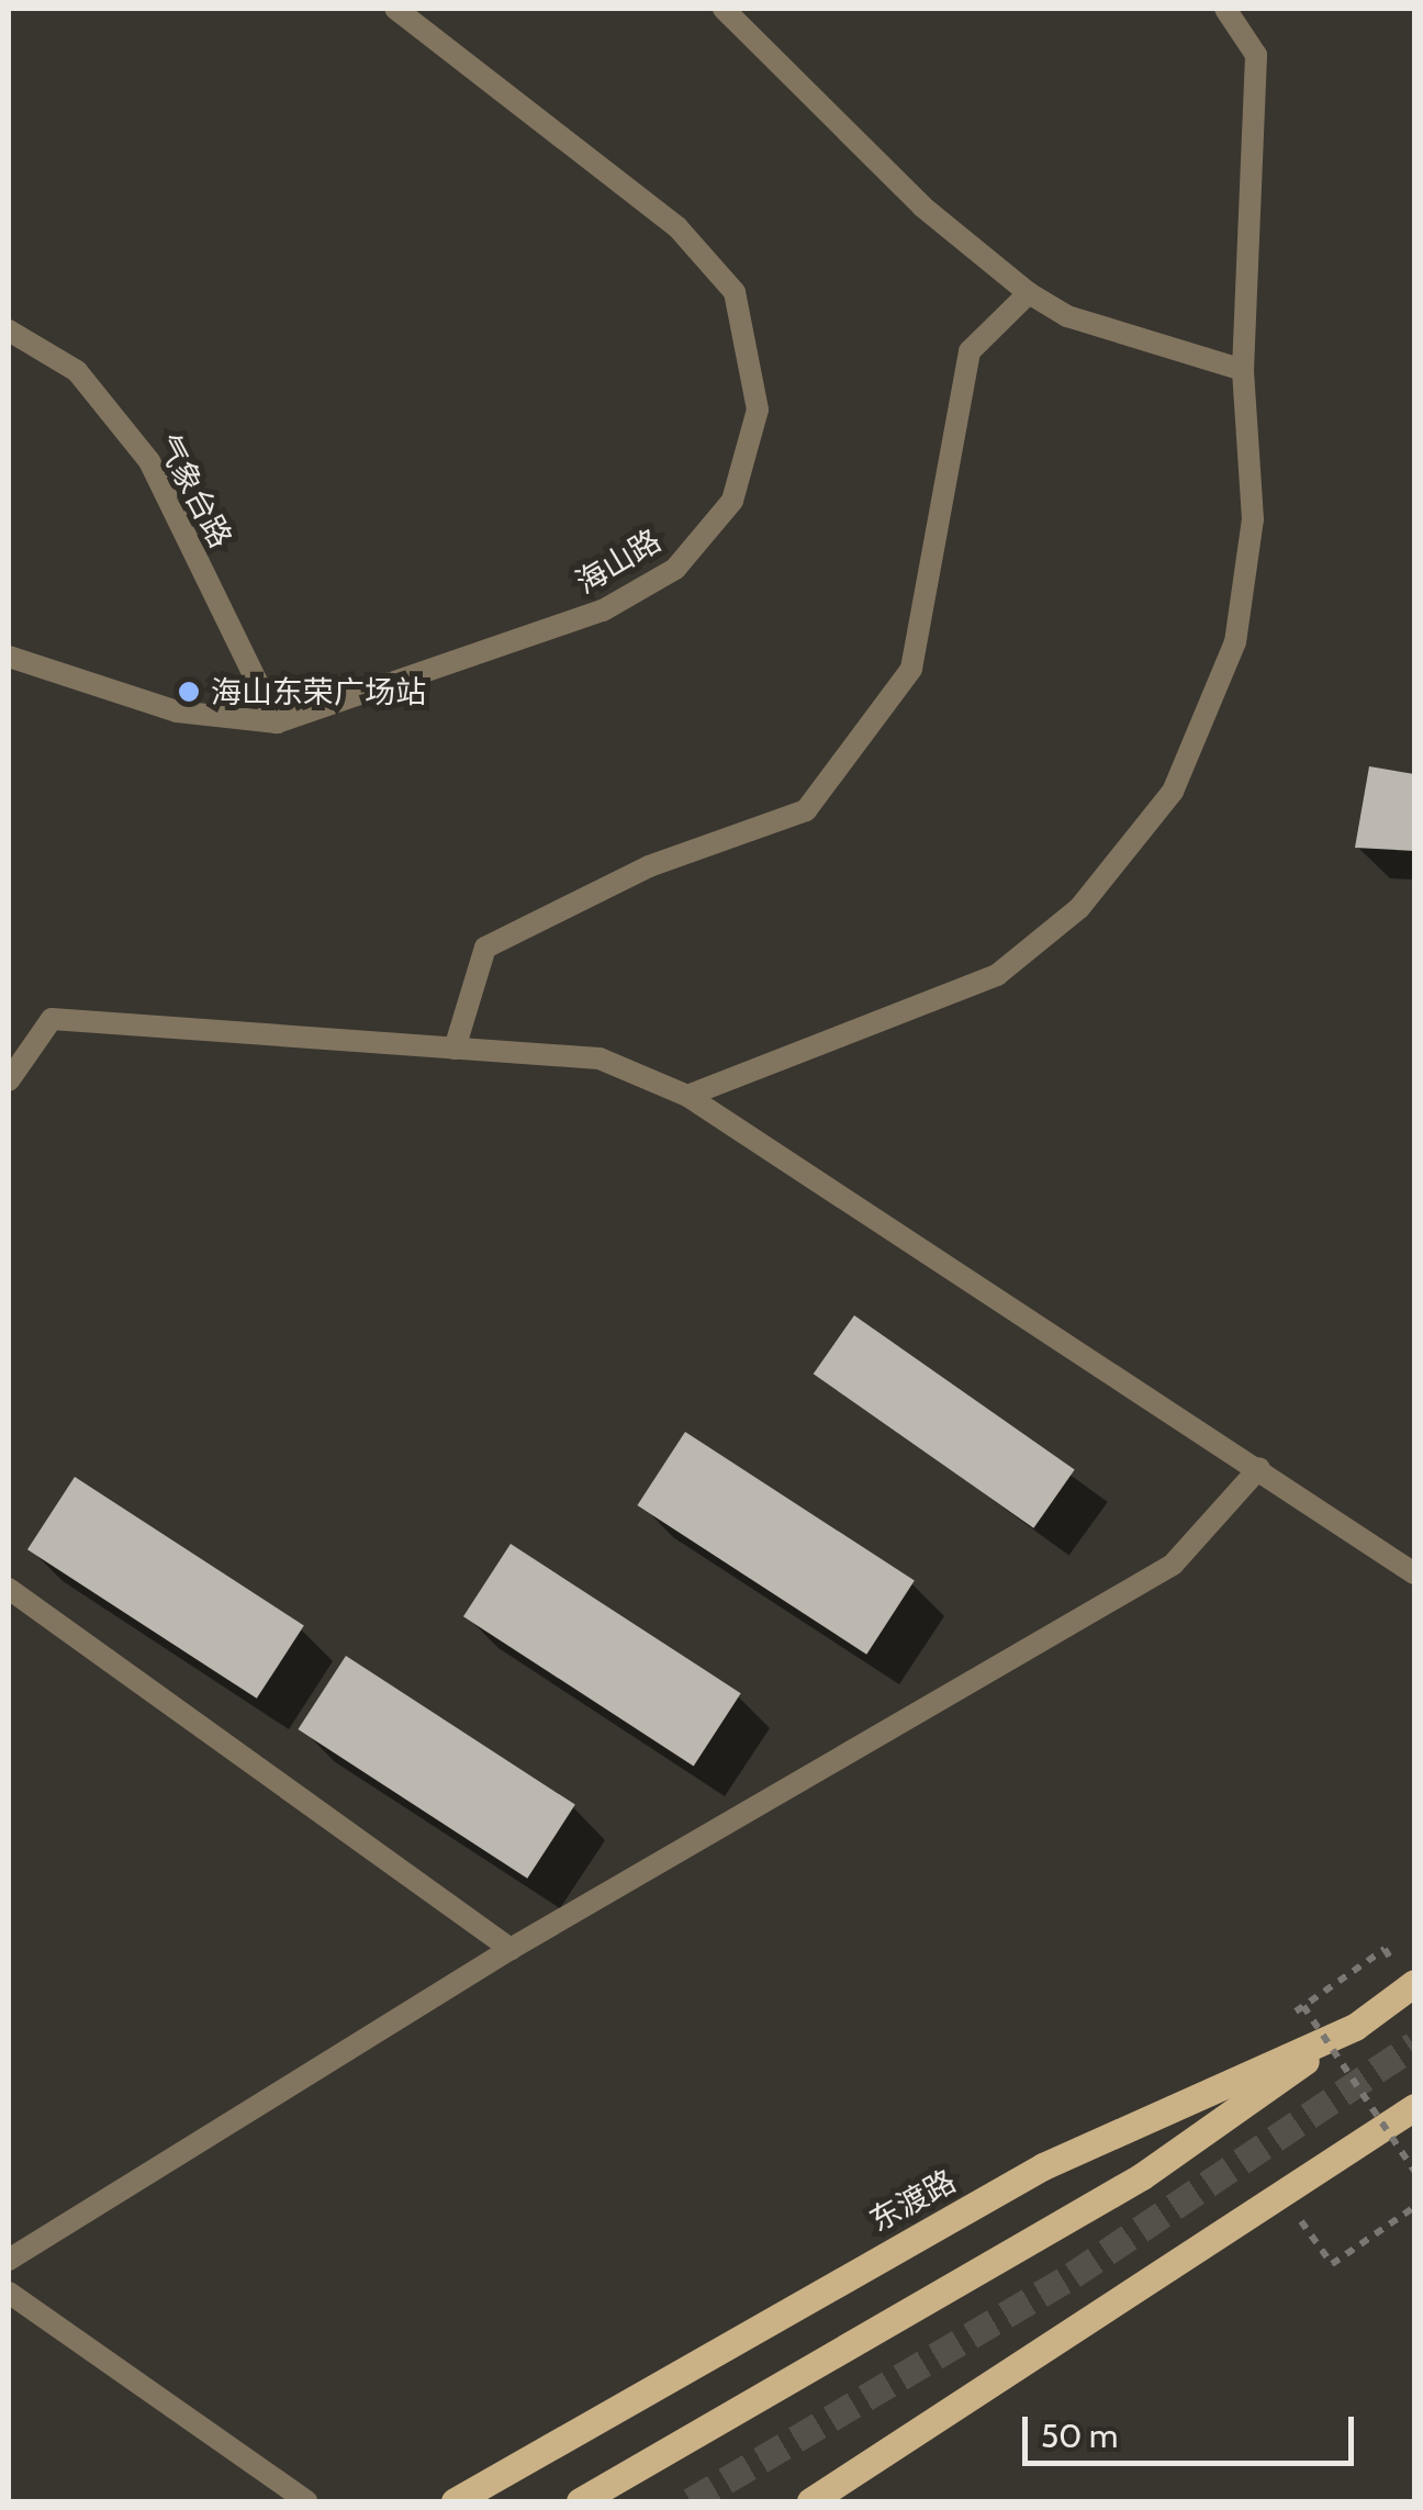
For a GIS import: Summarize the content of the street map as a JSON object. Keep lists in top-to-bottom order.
{
  "streets": {
    "main road": ["东渡路"],
    "street": ["气象台路", "海山路"]
  },
  "crossings": [
    ["气象台路", "海山路"]
  ],
  "places": ["海山东荣广场站"],
  "scale_bar": "50 m"
}
